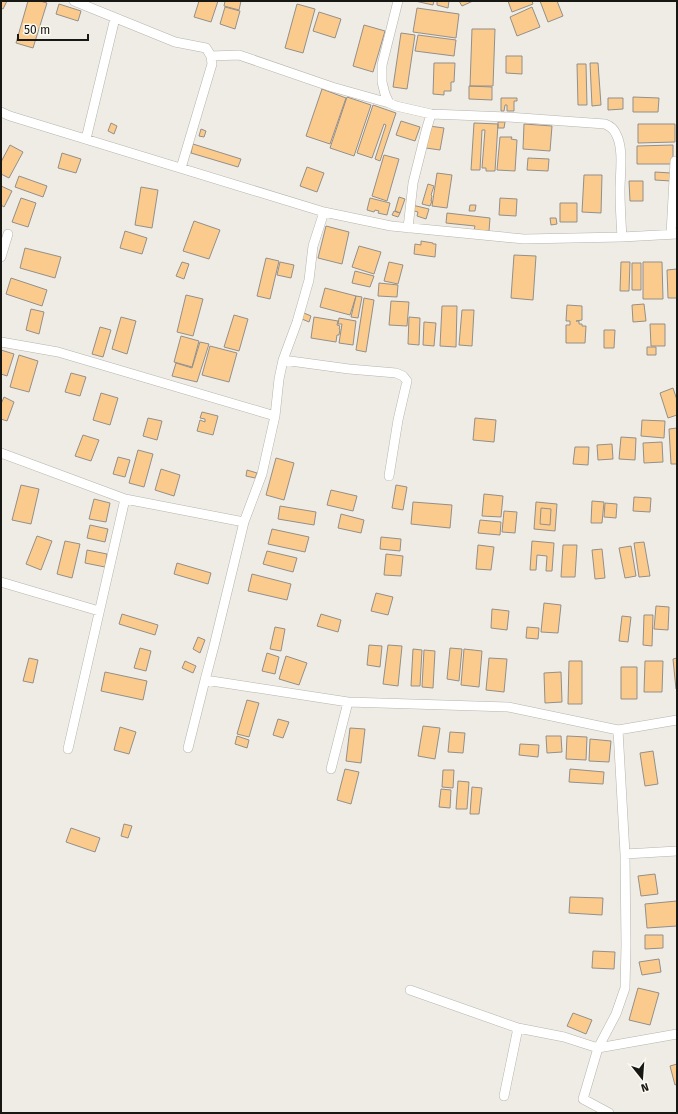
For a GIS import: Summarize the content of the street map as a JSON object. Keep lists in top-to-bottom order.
{
  "scale_bar": "50 m",
  "north": "bottom"
}
